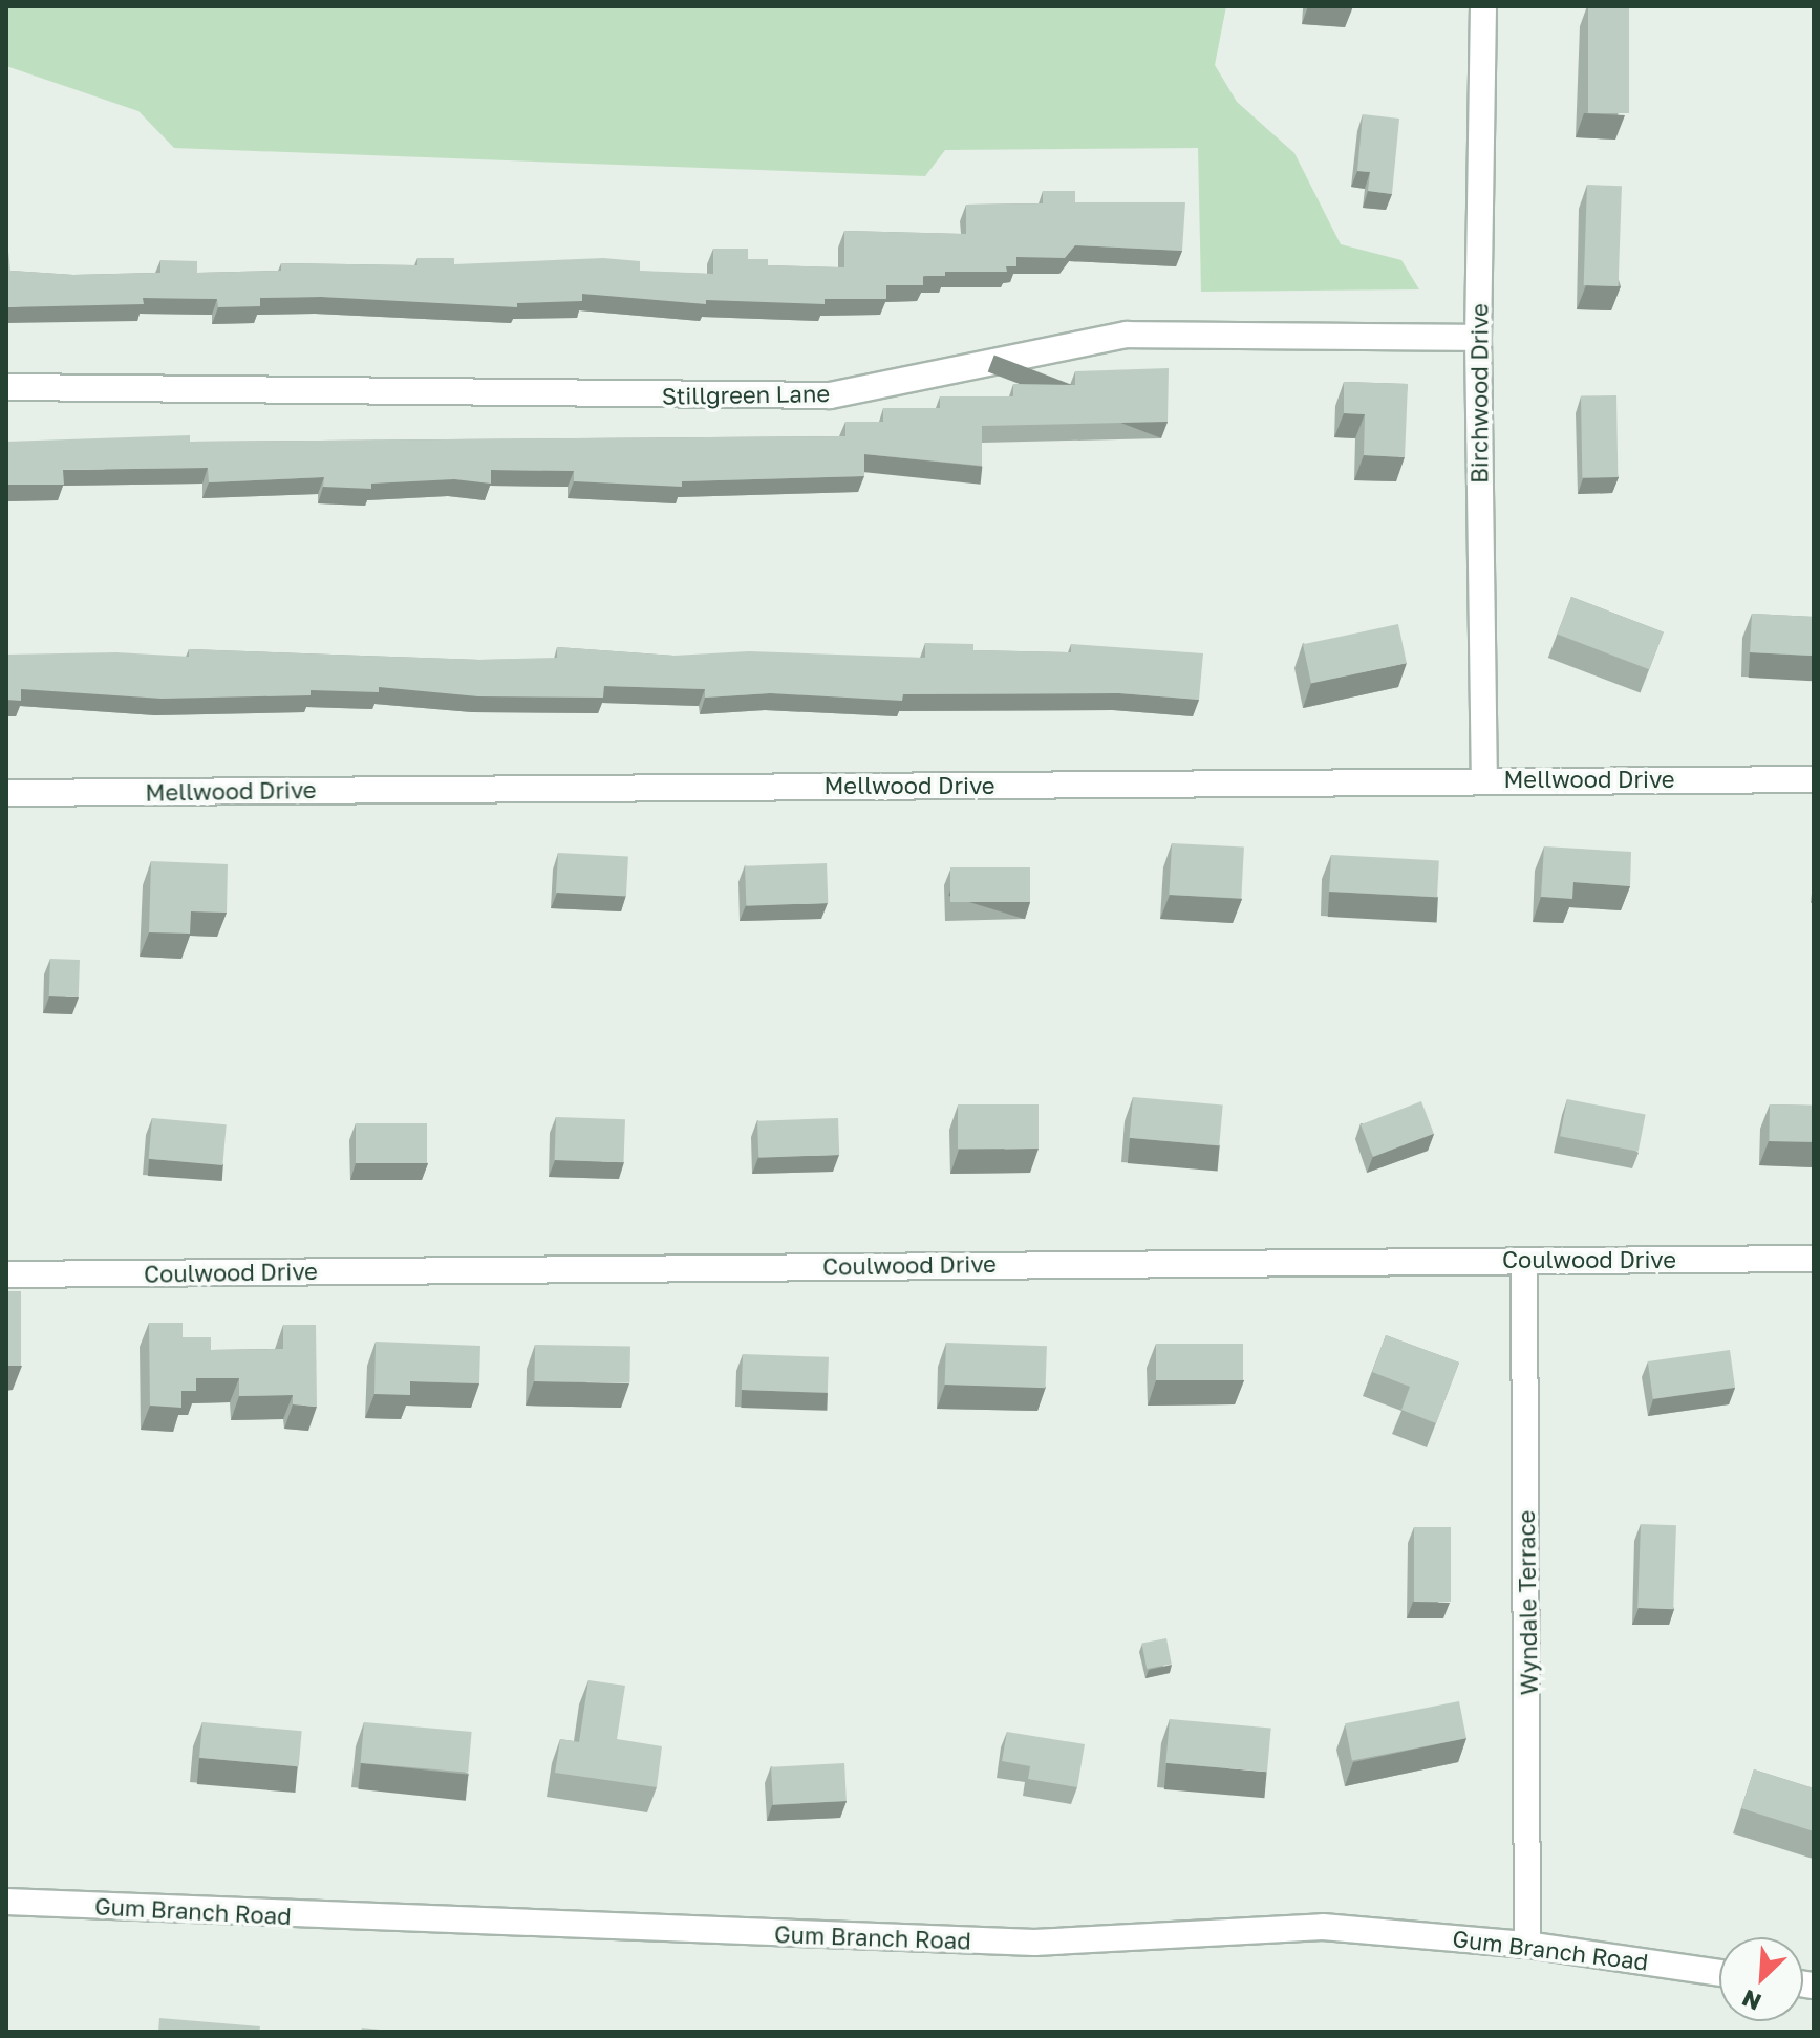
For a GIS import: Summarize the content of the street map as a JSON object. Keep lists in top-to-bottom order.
{
  "streets": {
    "street": [
      "Birchwood Drive",
      "Stillgreen Lane",
      "Mellwood Drive",
      "Coulwood Drive",
      "Wyndale Terrace",
      "Gum Branch Road"
    ]
  },
  "crossings": [
    ["Birchwood Drive", "Stillgreen Lane"],
    ["Birchwood Drive", "Mellwood Drive"],
    ["Coulwood Drive", "Wyndale Terrace"],
    ["Wyndale Terrace", "Gum Branch Road"]
  ],
  "north": "bottom left"
}
